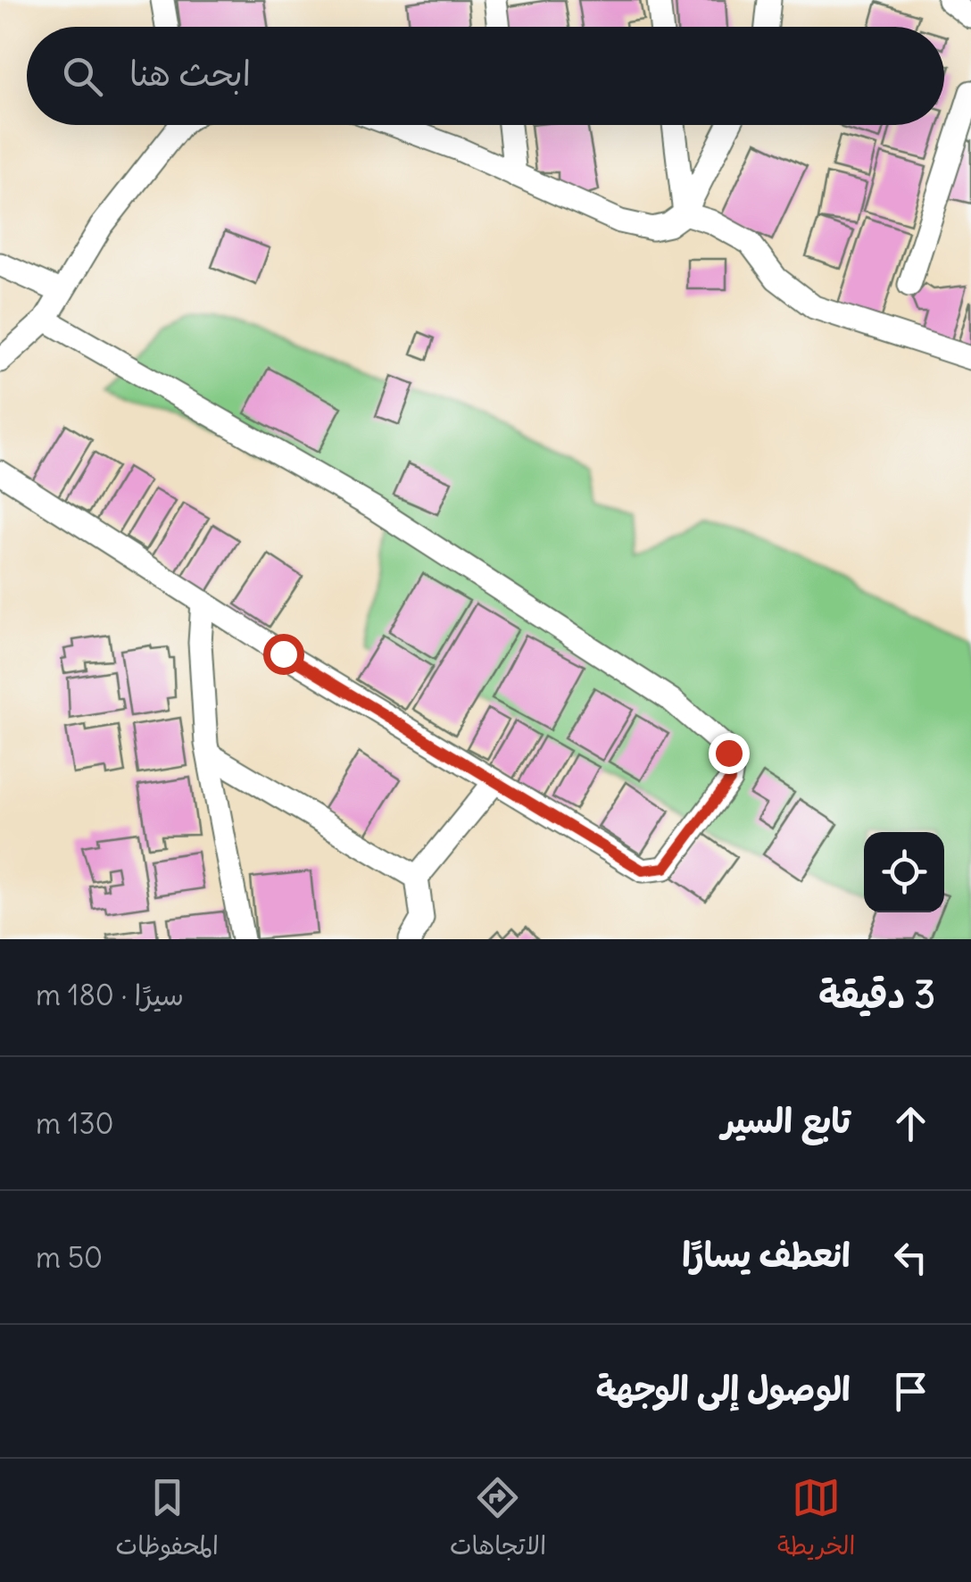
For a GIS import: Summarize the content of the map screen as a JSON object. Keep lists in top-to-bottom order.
{
  "page": {
    "search": "ابحث هنا",
    "heading": ["3 دقيقة", "سيرًا · 180 m"],
    "list": [
      ["تابع السير", "130 m"],
      ["انعطف يسارًا", "50 m"],
      "الوصول إلى الوجهة"
    ],
    "nav": ["الخريطة", "الاتجاهات", "المحفوظات"]
  }
}
